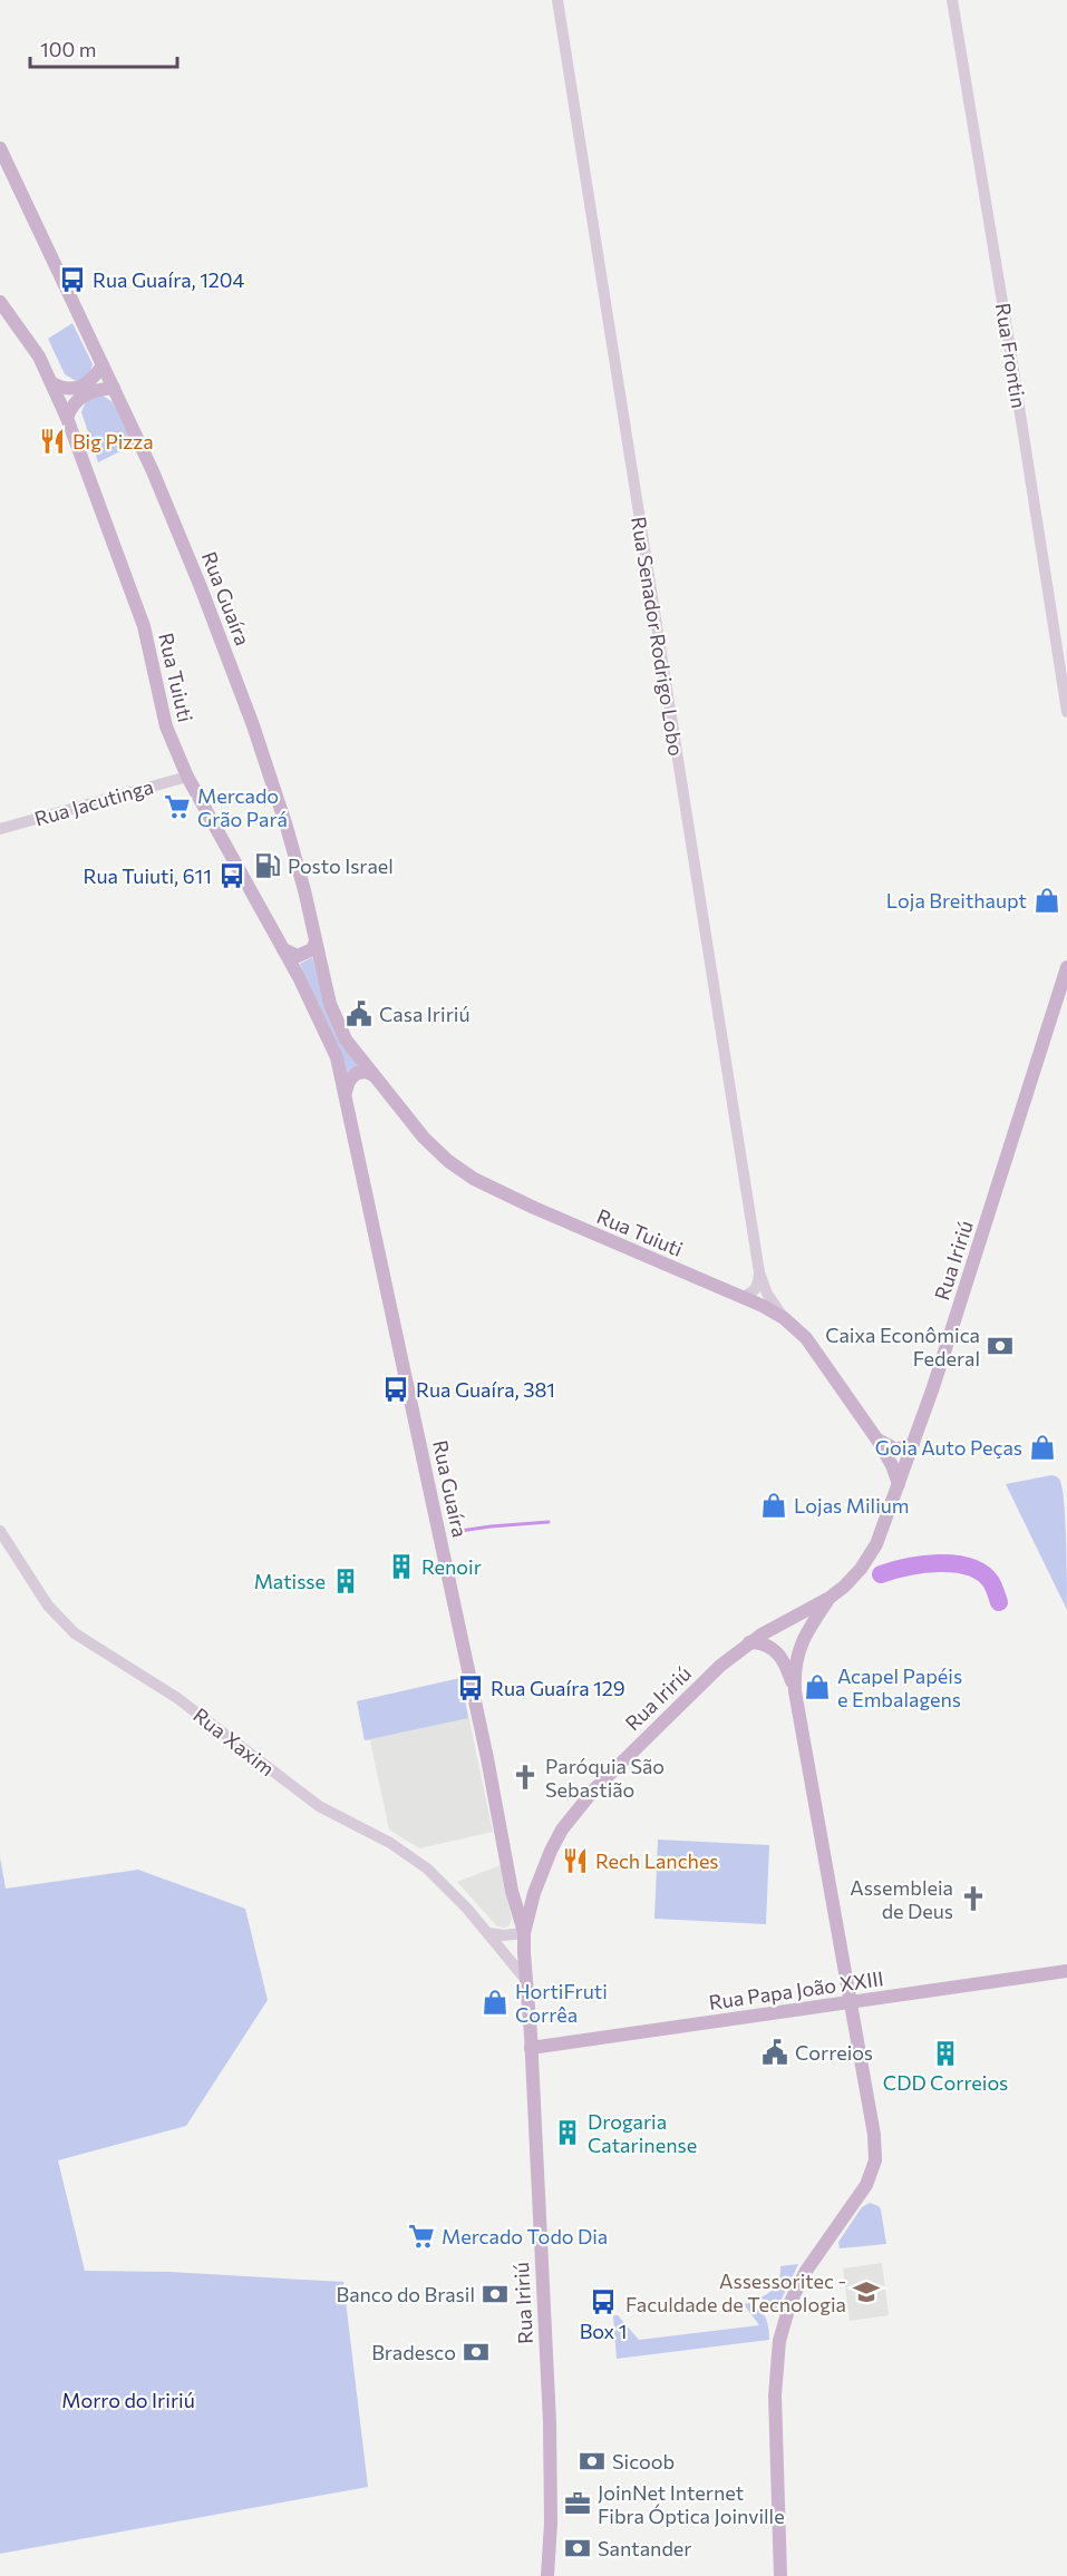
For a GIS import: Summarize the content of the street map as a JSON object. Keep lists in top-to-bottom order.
{
  "streets": {
    "main road": [
      "Rua Guaíra",
      "Rua Tuiuti",
      "Rua Iririú",
      "Rua Papa João XXIII"
    ],
    "street": [
      "Rua Frontin",
      "Rua Senador Rodrigo Lobo",
      "Rua Jacutinga",
      "Rua Xaxim"
    ]
  },
  "crossings": [
    ["Rua Guaíra", "Rua Tuiuti"],
    ["Rua Guaíra", "Rua Iririú"],
    ["Rua Senador Rodrigo Lobo", "Rua Tuiuti"],
    ["Rua Tuiuti", "Rua Jacutinga"],
    ["Rua Tuiuti", "Rua Iririú"],
    ["Rua Iririú", "Rua Xaxim"],
    ["Rua Iririú", "Rua Papa João XXIII"]
  ],
  "parks": ["Morro do Iririú"],
  "places": {
    "bus stop": [
      "Rua Guaíra, 1204",
      "Rua Tuiuti, 611",
      "Rua Guaíra, 381",
      "Rua Guaíra 129",
      "Box 1"
    ],
    "restaurant": ["Big Pizza", "Rech Lanches"],
    "supermarket": ["Mercado Grão Pará", "Mercado Todo Dia"],
    "fuel station": ["Posto Israel"],
    "shop": [
      "Loja Breithaupt",
      "Goia Auto Peças",
      "Lojas Milium",
      "Acapel Papéis e Embalagens",
      "HortiFruti Corrêa"
    ],
    "public building": ["Casa Iririú", "Correios"],
    "bank": [
      "Caixa Econômica Federal",
      "Banco do Brasil",
      "Bradesco",
      "Sicoob",
      "Santander"
    ],
    "building": [
      "Renoir",
      "Matisse",
      "CDD Correios",
      "Drogaria Catarinense"
    ],
    "church": ["Paróquia São Sebastião", "Assembleia de Deus"],
    "school or university": ["Assessoritec - Faculdade de Tecnologia"],
    "office": ["JoinNet Internet Fibra Óptica Joinville"]
  },
  "scale_bar": "100 m"
}
